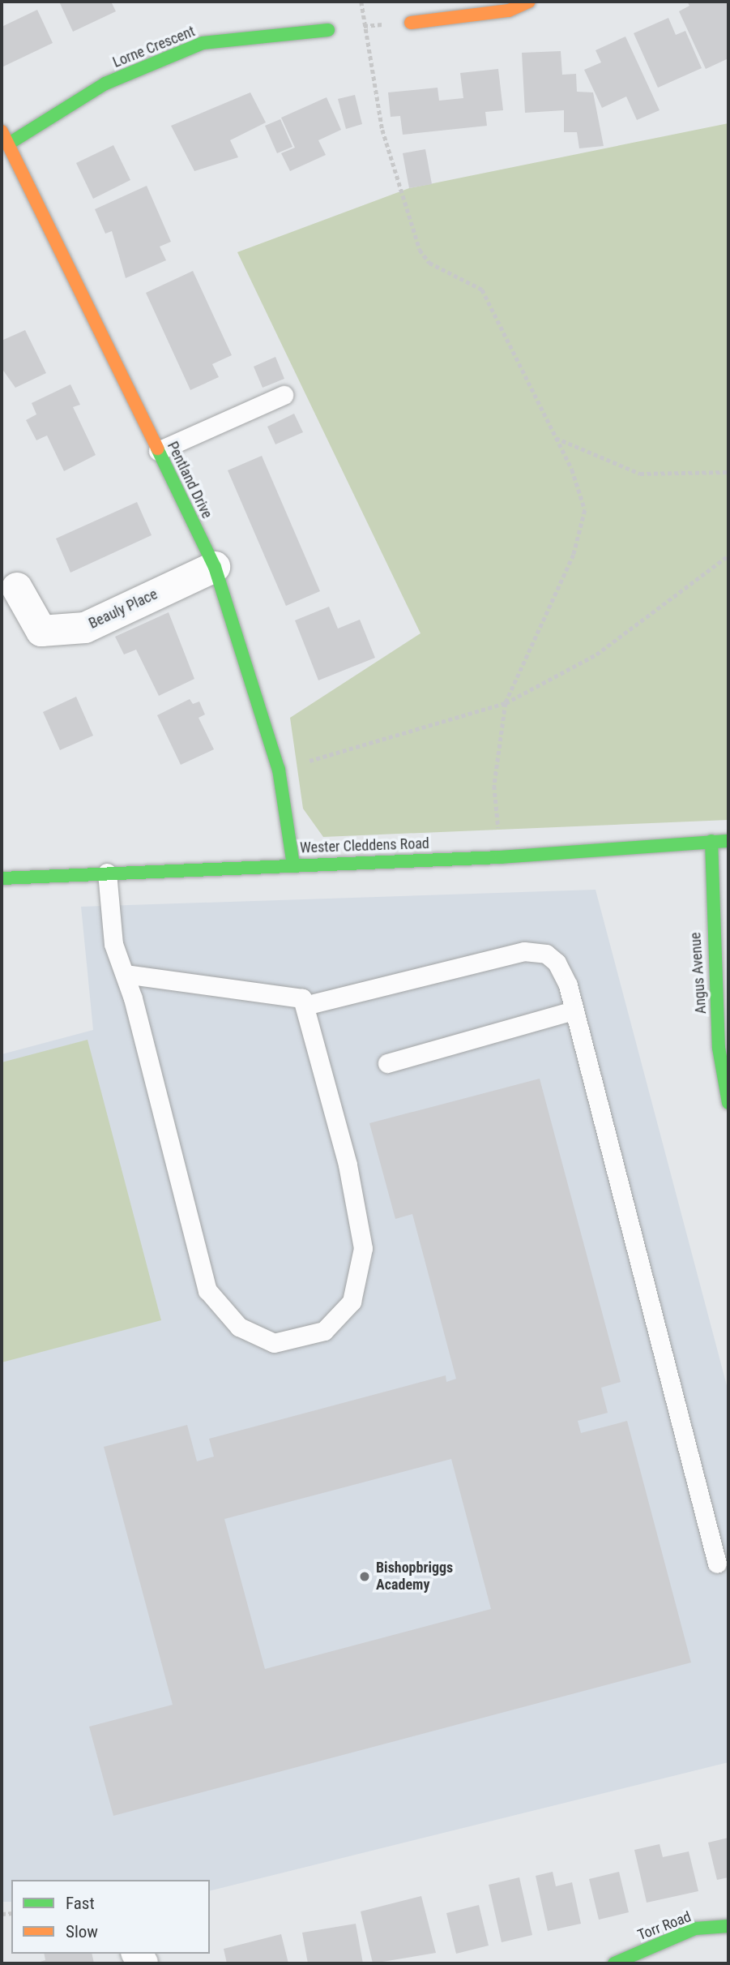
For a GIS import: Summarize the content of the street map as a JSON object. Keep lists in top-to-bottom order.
{
  "streets": {
    "street": [
      "Lorne Crescent",
      "Pentland Drive",
      "Beauly Place",
      "Wester Cleddens Road",
      "Angus Avenue",
      "Torr Road"
    ]
  },
  "crossings": [
    ["Lorne Crescent", "Pentland Drive"],
    ["Pentland Drive", "Beauly Place"],
    ["Pentland Drive", "Wester Cleddens Road"],
    ["Wester Cleddens Road", "Angus Avenue"]
  ],
  "places": ["Bishopbriggs Academy"],
  "legend": ["Fast", "Slow"]
}
